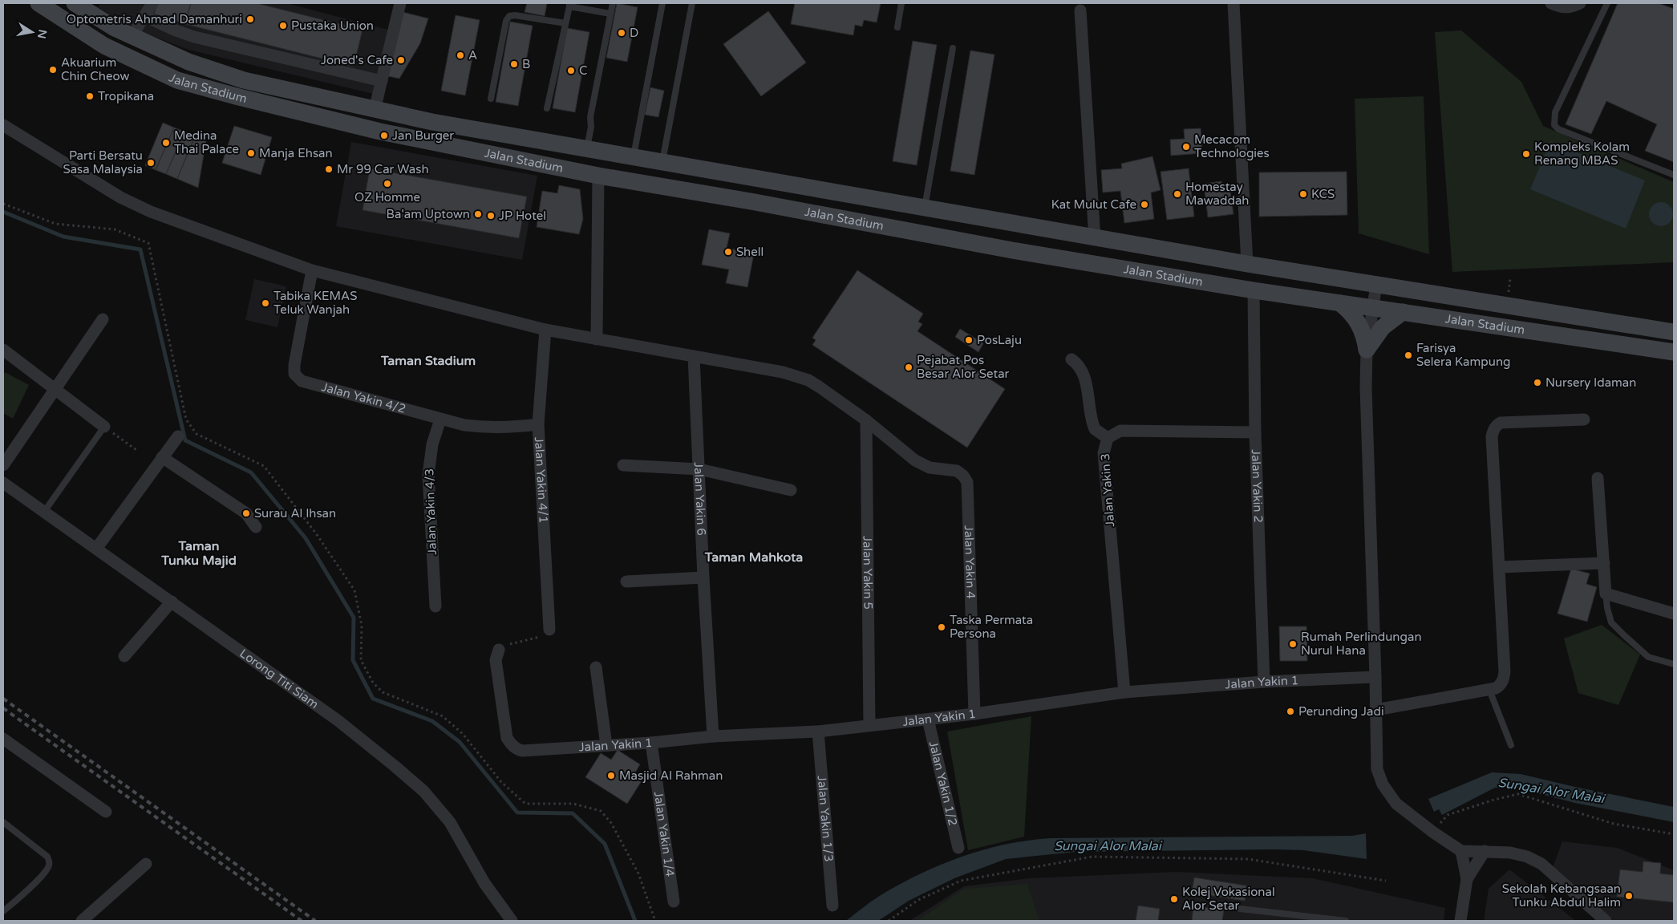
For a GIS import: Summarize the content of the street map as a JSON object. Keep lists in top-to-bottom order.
{
  "streets": {
    "main road": ["Jalan Stadium"],
    "street": [
      "Jalan Yakin 4/2",
      "Jalan Yakin 4/1",
      "Jalan Yakin 2",
      "Jalan Yakin 3",
      "Jalan Yakin 6",
      "Jalan Yakin 4/3",
      "Jalan Yakin 4",
      "Jalan Yakin 5",
      "Lorong Titi Siam",
      "Jalan Yakin 1",
      "Jalan Yakin 1/2",
      "Jalan Yakin 1/3",
      "Jalan Yakin 1/4"
    ]
  },
  "crossings": [
    ["Jalan Stadium", "Jalan Yakin 2"],
    ["Jalan Yakin 4/2", "Jalan Yakin 4/1"],
    ["Jalan Yakin 4/2", "Jalan Yakin 4/3"],
    ["Jalan Yakin 2", "Jalan Yakin 3"],
    ["Jalan Yakin 2", "Jalan Yakin 1"],
    ["Jalan Yakin 3", "Jalan Yakin 1"],
    ["Jalan Yakin 6", "Jalan Yakin 1"],
    ["Jalan Yakin 4", "Jalan Yakin 5"],
    ["Jalan Yakin 4", "Jalan Yakin 1"],
    ["Jalan Yakin 5", "Jalan Yakin 1"],
    ["Jalan Yakin 1", "Jalan Yakin 1/2"],
    ["Jalan Yakin 1", "Jalan Yakin 1/3"],
    ["Jalan Yakin 1", "Jalan Yakin 1/4"]
  ],
  "districts": ["Taman Stadium", "Taman Tunku Majid", "Taman Mahkota"],
  "water": ["Sungai Alor Malai"],
  "places": [
    "Optometris Ahmad Damanhuri",
    "Pustaka Union",
    "D",
    "A",
    "Joned's Cafe",
    "B",
    "Akuarium Chin Cheow",
    "C",
    "Tropikana",
    "Jan Burger",
    "Medina Thai Palace",
    "Mecacom Technologies",
    "Manja Ehsan",
    "Kompleks Kolam Renang MBAS",
    "Parti Bersatu Sasa Malaysia",
    "Mr 99 Car Wash",
    "OZ Homme",
    "Homestay Mawaddah",
    "KCS",
    "Kat Mulut Cafe",
    "Ba'am Uptown",
    "JP Hotel",
    "Shell",
    "Tabika KEMAS Teluk Wanjah",
    "PosLaju",
    "Farisya Selera Kampung",
    "Pejabat Pos Besar Alor Setar",
    "Nursery Idaman",
    "Surau Al Ihsan",
    "Taska Permata Persona",
    "Rumah Perlindungan Nurul Hana",
    "Perunding Jadi",
    "Masjid Al Rahman",
    "Sekolah Kebangsaan Tunku Abdul Halim",
    "Kolej Vokasional Alor Setar"
  ],
  "north": "right"
}
